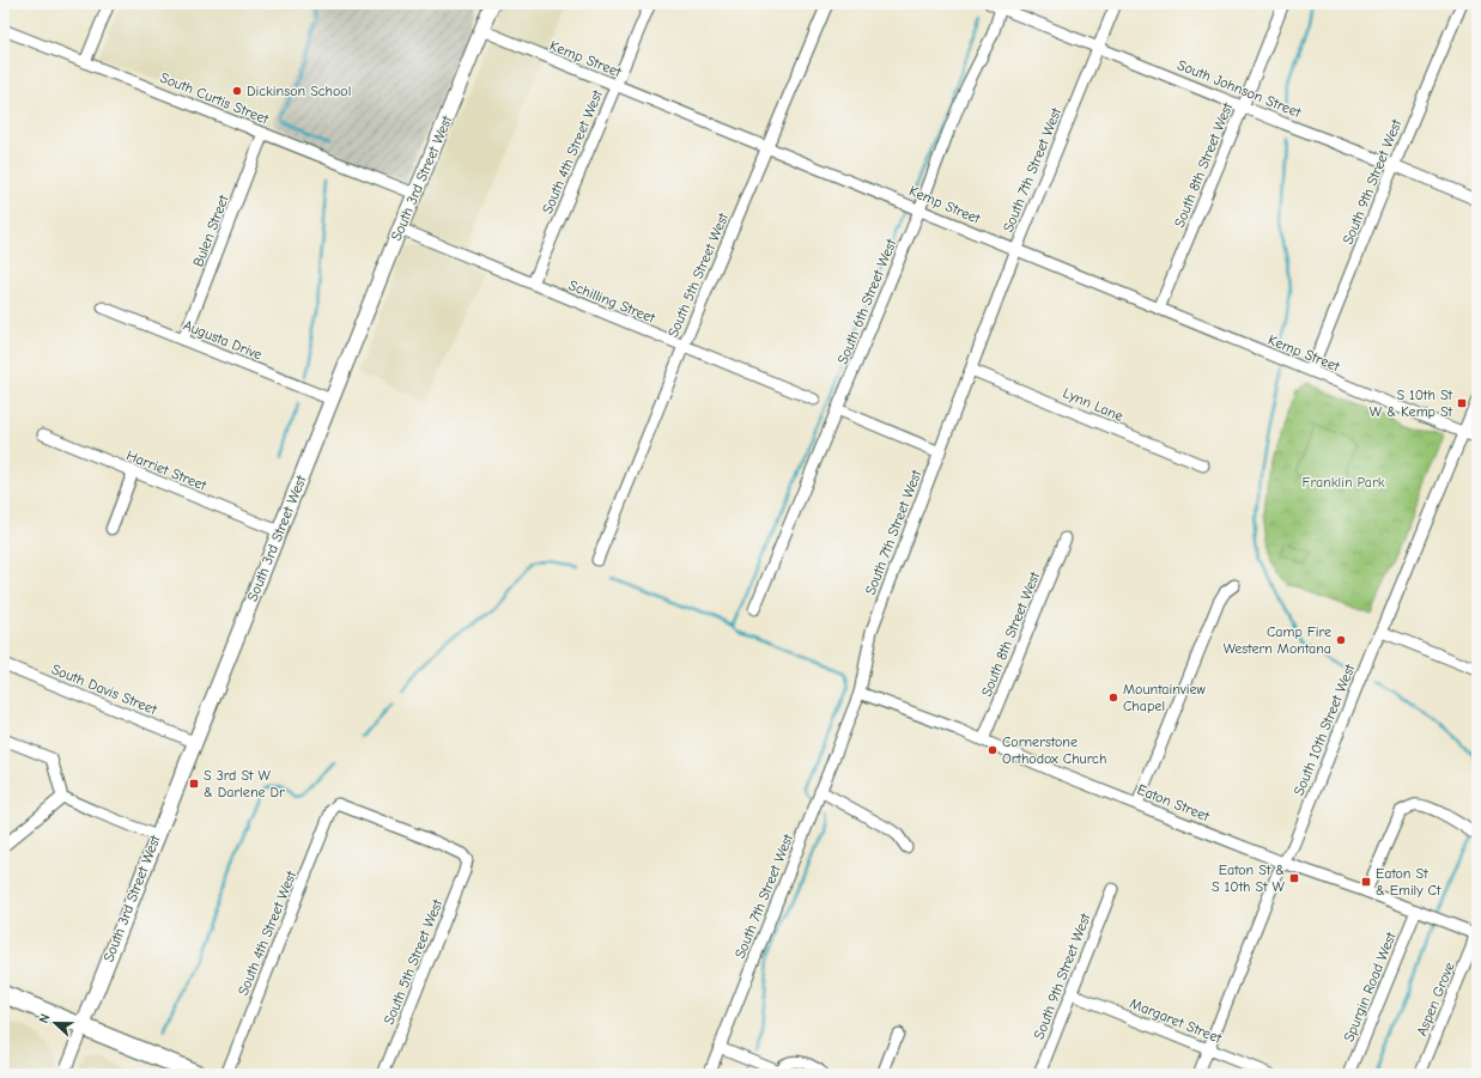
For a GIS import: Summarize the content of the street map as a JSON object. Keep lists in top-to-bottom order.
{
  "streets": {
    "main road": ["South 3rd Street West"],
    "street": [
      "Kemp Street",
      "South Johnson Street",
      "South Curtis Street",
      "South 4th Street West",
      "South 8th Street West",
      "South 7th Street West",
      "South 9th Street West",
      "Bulen Street",
      "South 5th Street West",
      "Schilling Street",
      "South 6th Street West",
      "Augusta Drive",
      "Lynn Lane",
      "Harriet Street",
      "South Davis Street",
      "South 10th Street West",
      "Eaton Street",
      "Spurgin Road West",
      "Aspen Grove",
      "Margaret Street"
    ]
  },
  "crossings": [
    ["Kemp Street", "South 4th Street West"],
    ["Kemp Street", "South 8th Street West"],
    ["Kemp Street", "South 7th Street West"],
    ["Kemp Street", "South 3rd Street West"],
    ["Kemp Street", "South 9th Street West"],
    ["Kemp Street", "South 5th Street West"],
    ["Kemp Street", "South 6th Street West"],
    ["Kemp Street", "South 10th Street West"],
    ["South Johnson Street", "South 8th Street West"],
    ["South Johnson Street", "South 7th Street West"],
    ["South Johnson Street", "South 9th Street West"],
    ["South Johnson Street", "South 6th Street West"],
    ["South Curtis Street", "South 3rd Street West"],
    ["South Curtis Street", "Bulen Street"],
    ["South 4th Street West", "South 5th Street West"],
    ["South 4th Street West", "Schilling Street"],
    ["South 8th Street West", "Eaton Street"],
    ["South 7th Street West", "Lynn Lane"],
    ["South 7th Street West", "Eaton Street"],
    ["South 3rd Street West", "Schilling Street"],
    ["South 3rd Street West", "Augusta Drive"],
    ["South 3rd Street West", "Harriet Street"],
    ["South 3rd Street West", "South Davis Street"],
    ["South 9th Street West", "Margaret Street"],
    ["Bulen Street", "Augusta Drive"],
    ["South 5th Street West", "Schilling Street"],
    ["South 10th Street West", "Eaton Street"],
    ["South 10th Street West", "Margaret Street"],
    ["Eaton Street", "Spurgin Road West"],
    ["Eaton Street", "Aspen Grove"]
  ],
  "parks": ["Franklin Park"],
  "places": {
    "other": [
      "Dickinson School",
      "Camp Fire Western Montana",
      "Mountainview Chapel",
      "Cornerstone Orthodox Church"
    ],
    "transit": [
      "S 10th St W & Kemp St",
      "S 3rd St W & Darlene Dr",
      "Eaton St & S 10th St W",
      "Eaton St & Emily Ct"
    ]
  },
  "north": "left"
}
